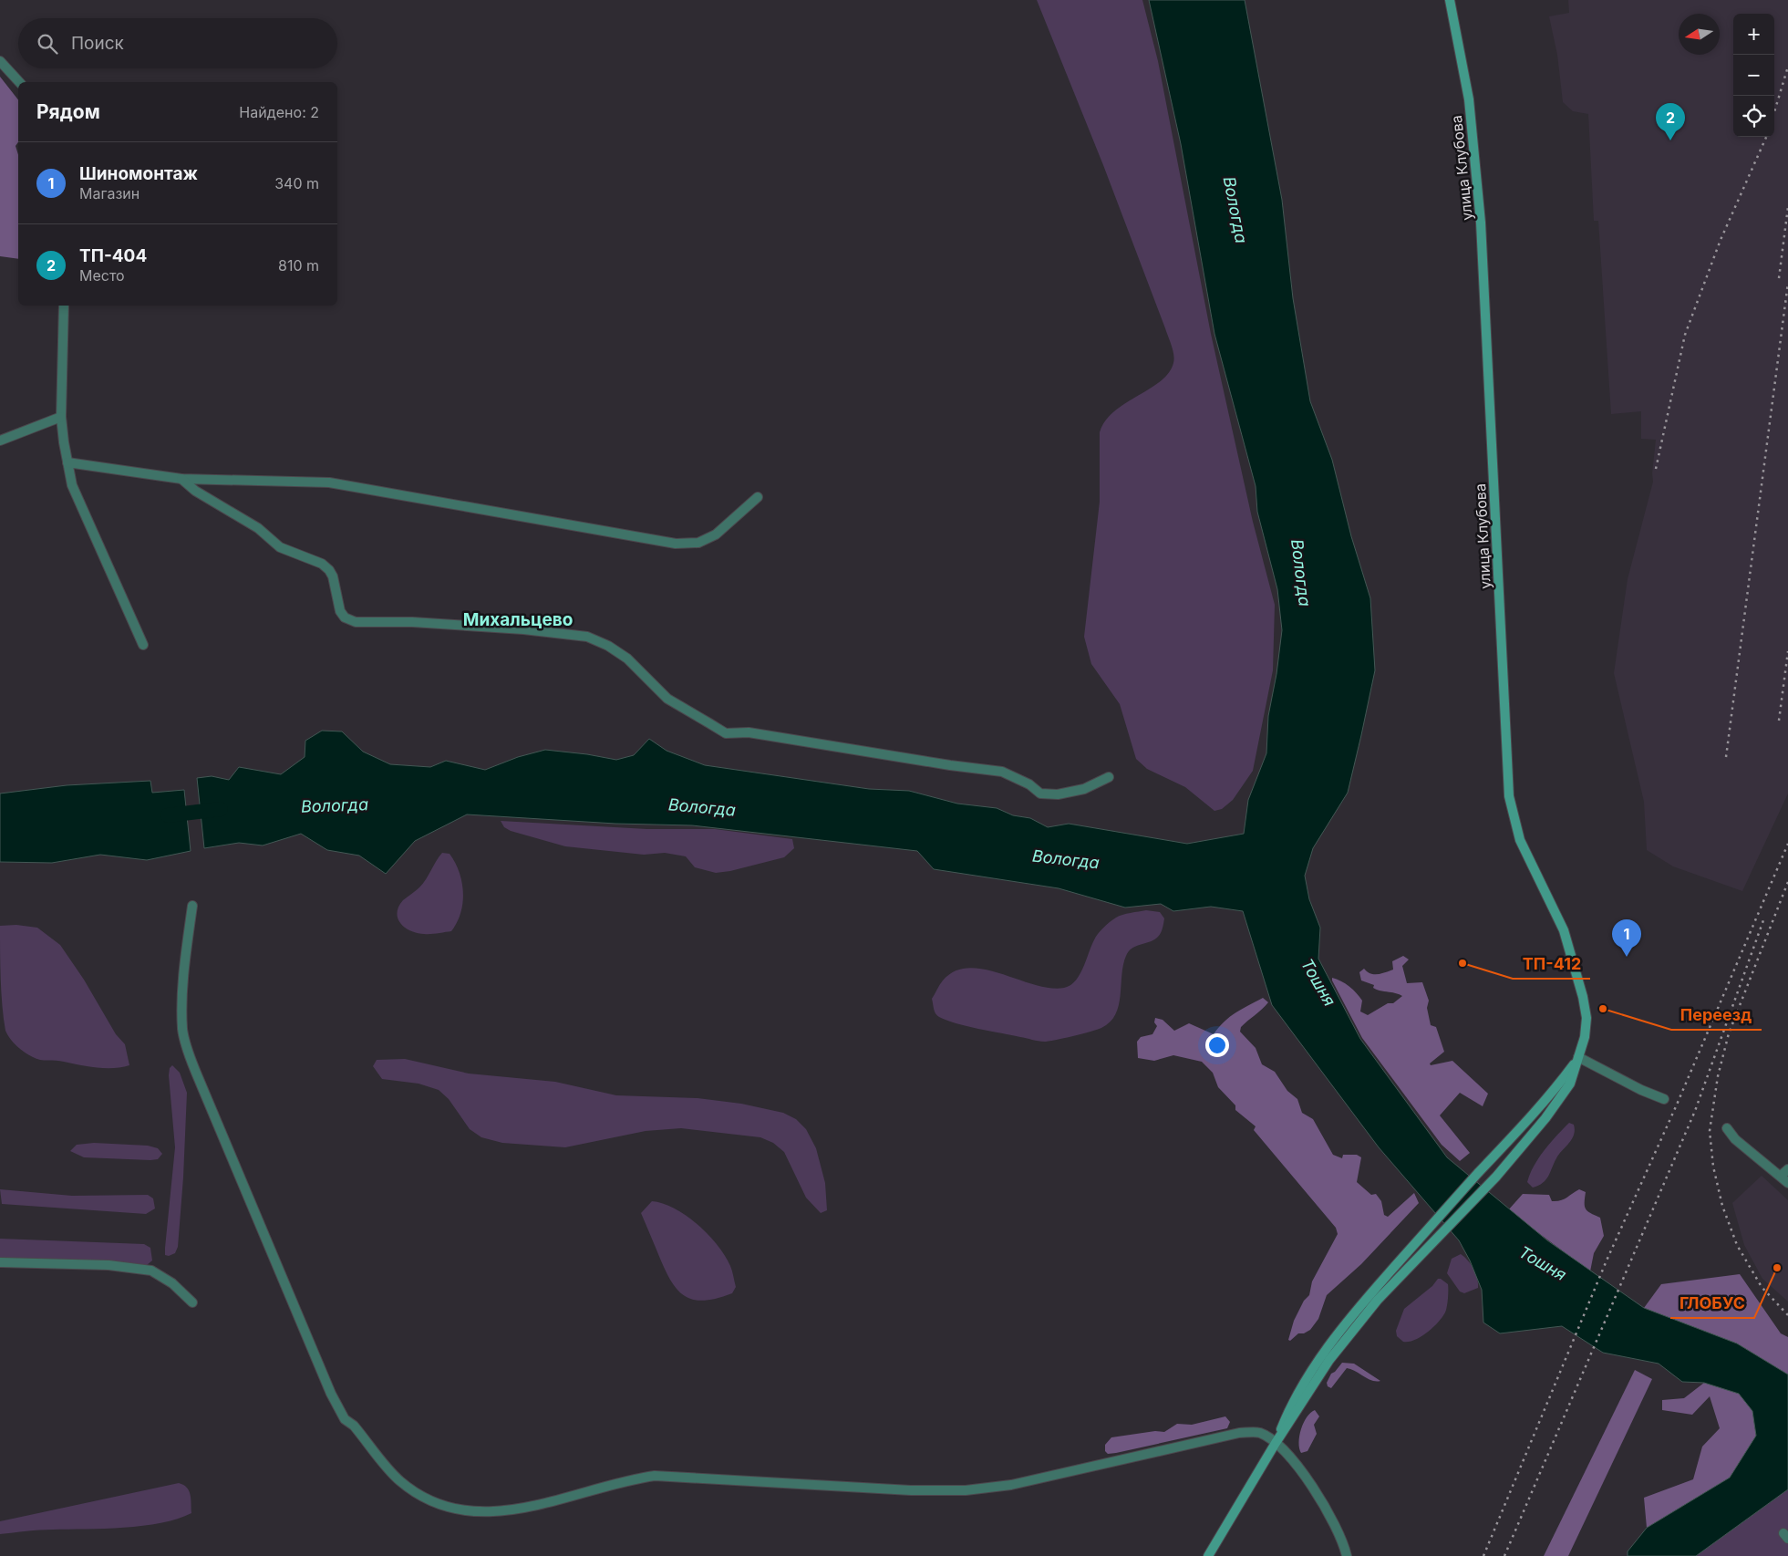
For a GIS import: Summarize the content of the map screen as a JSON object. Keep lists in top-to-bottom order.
{
  "streets": {
    "main road": ["улица Клубова"]
  },
  "districts": ["Михальцево"],
  "water": ["Вологда", "Тошня"],
  "places": ["ТП-412", "Переезд", "ГЛОБУС"],
  "north": "left",
  "page": {
    "map_buttons": ["+", "−"],
    "search": "Поиск",
    "heading": ["Рядом", "Найдено: 2"],
    "pins": ["2", "1"],
    "list": [
      {
        "mark": "1",
        "name": "Шиномонтаж",
        "note": "Магазин",
        "value": "340 m"
      },
      {
        "mark": "2",
        "name": "ТП-404",
        "note": "Место",
        "value": "810 m"
      }
    ]
  }
}
